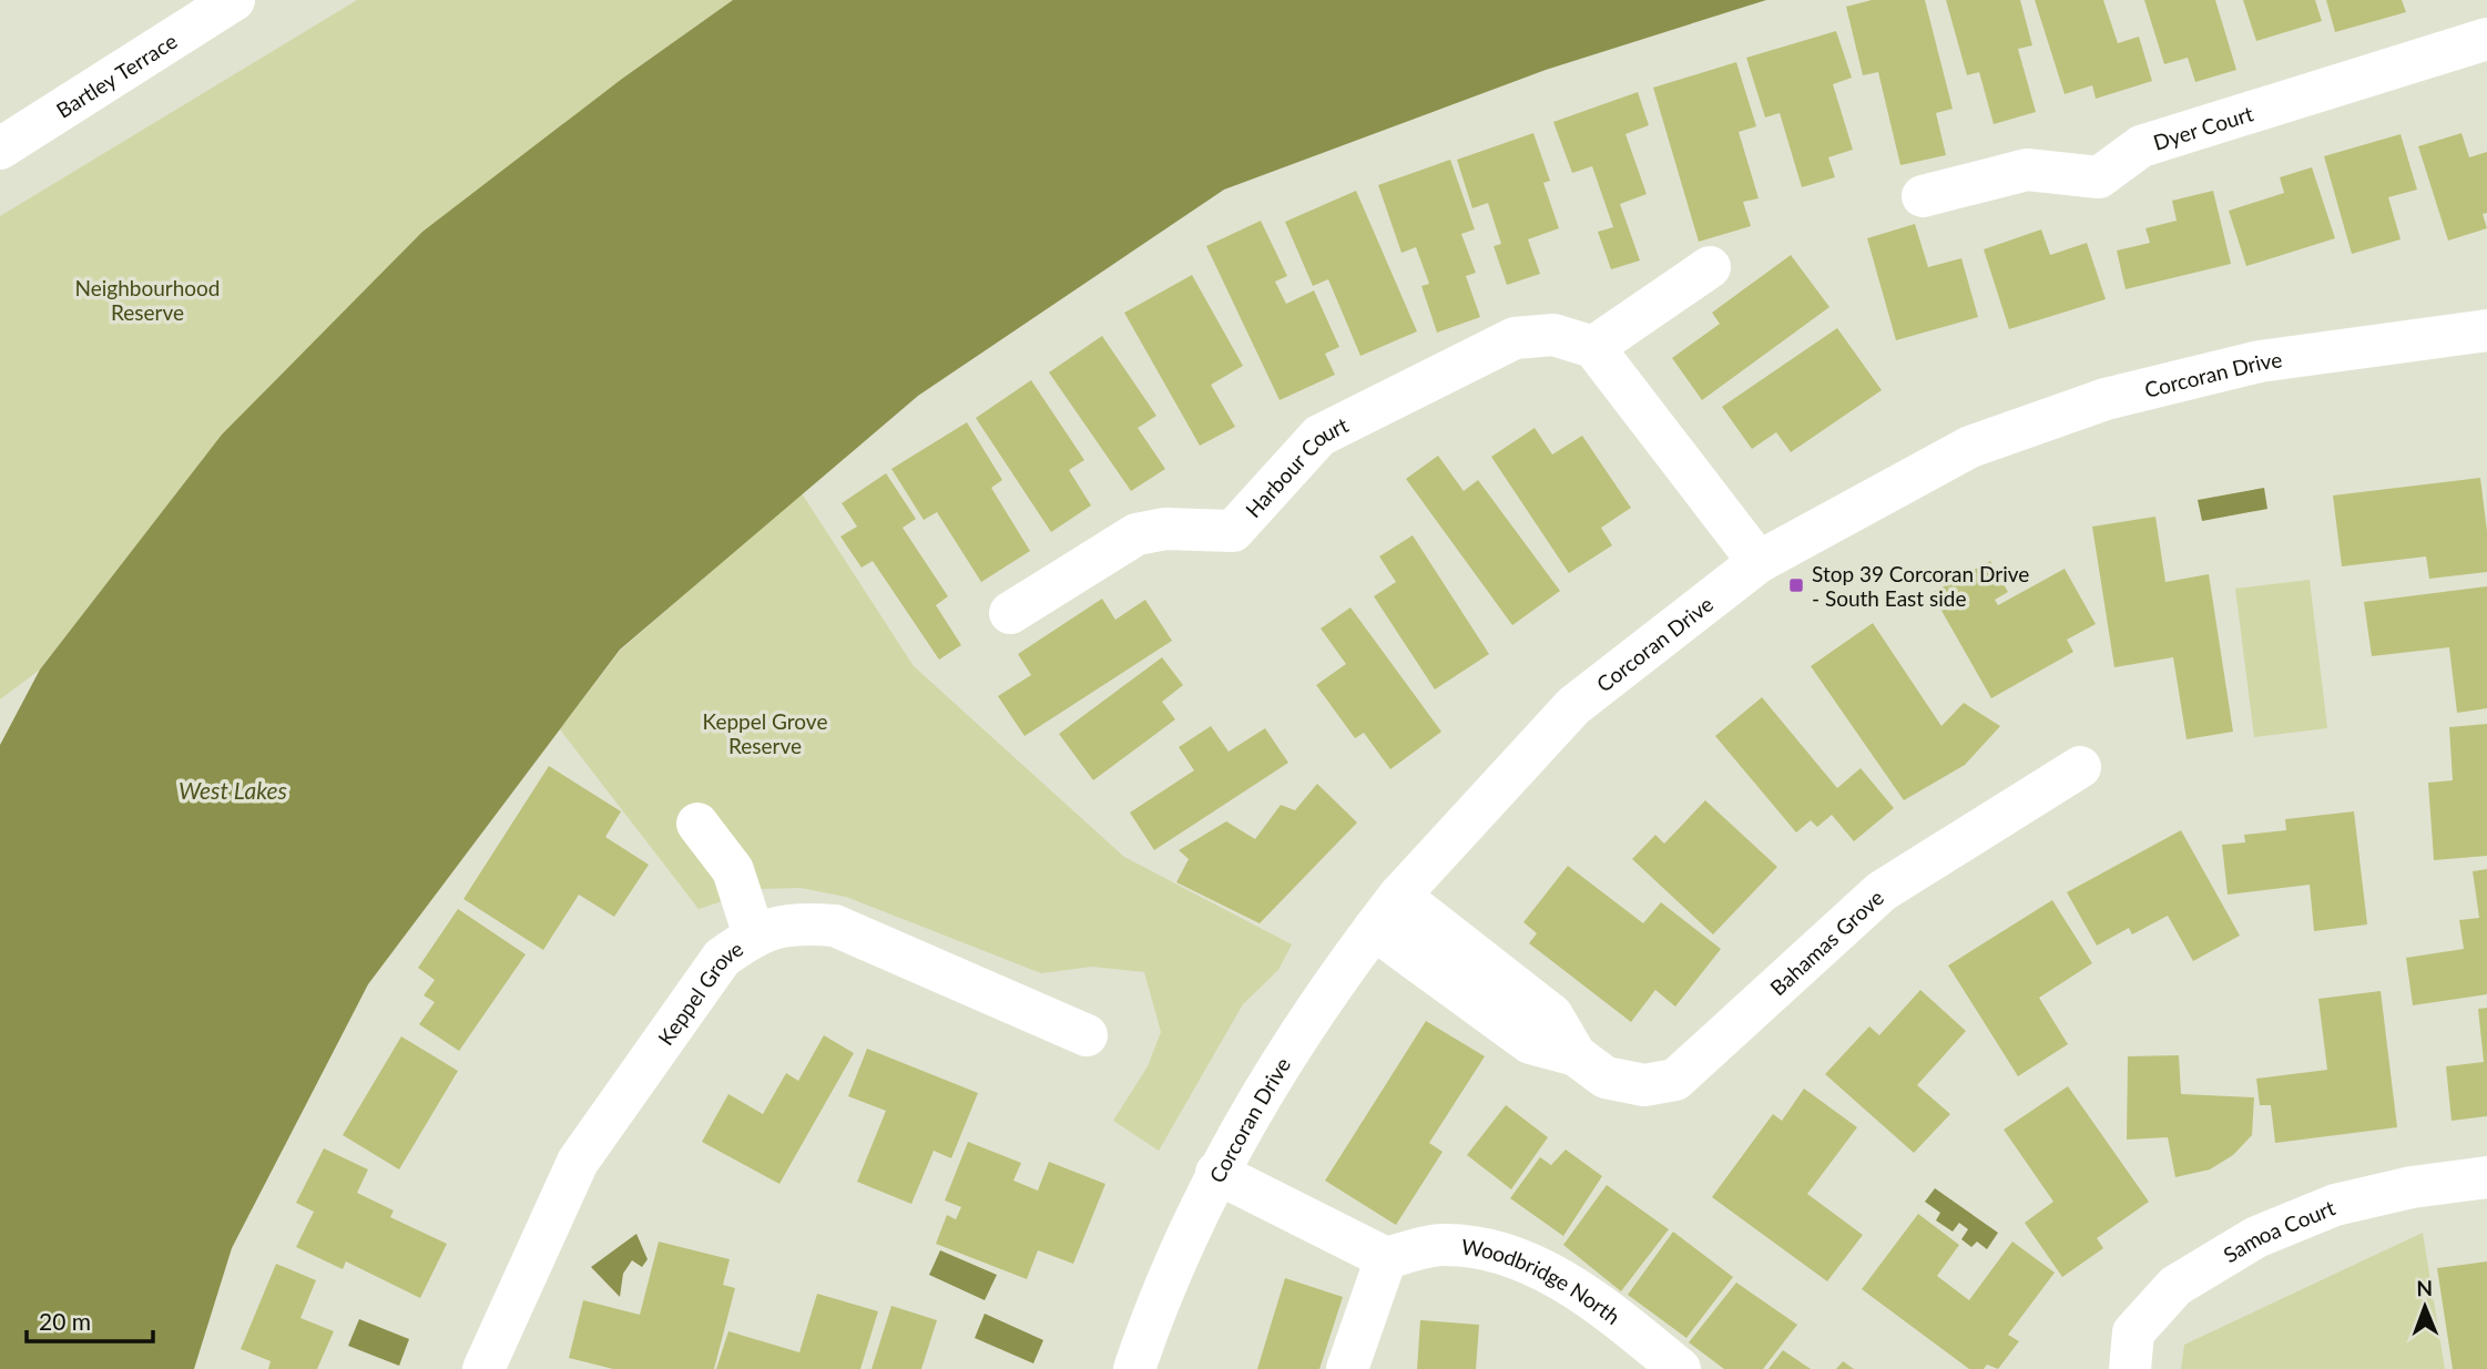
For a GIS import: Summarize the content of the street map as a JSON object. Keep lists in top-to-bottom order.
{
  "streets": {
    "street": [
      "Bartley Terrace",
      "Dyer Court",
      "Corcoran Drive",
      "Harbour Court",
      "Bahamas Grove",
      "Keppel Grove",
      "Samoa Court",
      "Woodbridge North"
    ]
  },
  "crossings": [
    ["Corcoran Drive", "Bahamas Grove"]
  ],
  "water": ["West Lakes"],
  "parks": ["Neighbourhood Reserve", "Keppel Grove Reserve"],
  "places": {
    "transit": ["Stop 39 Corcoran Drive - South East side"]
  },
  "scale_bar": "20 m",
  "north": "top"
}
